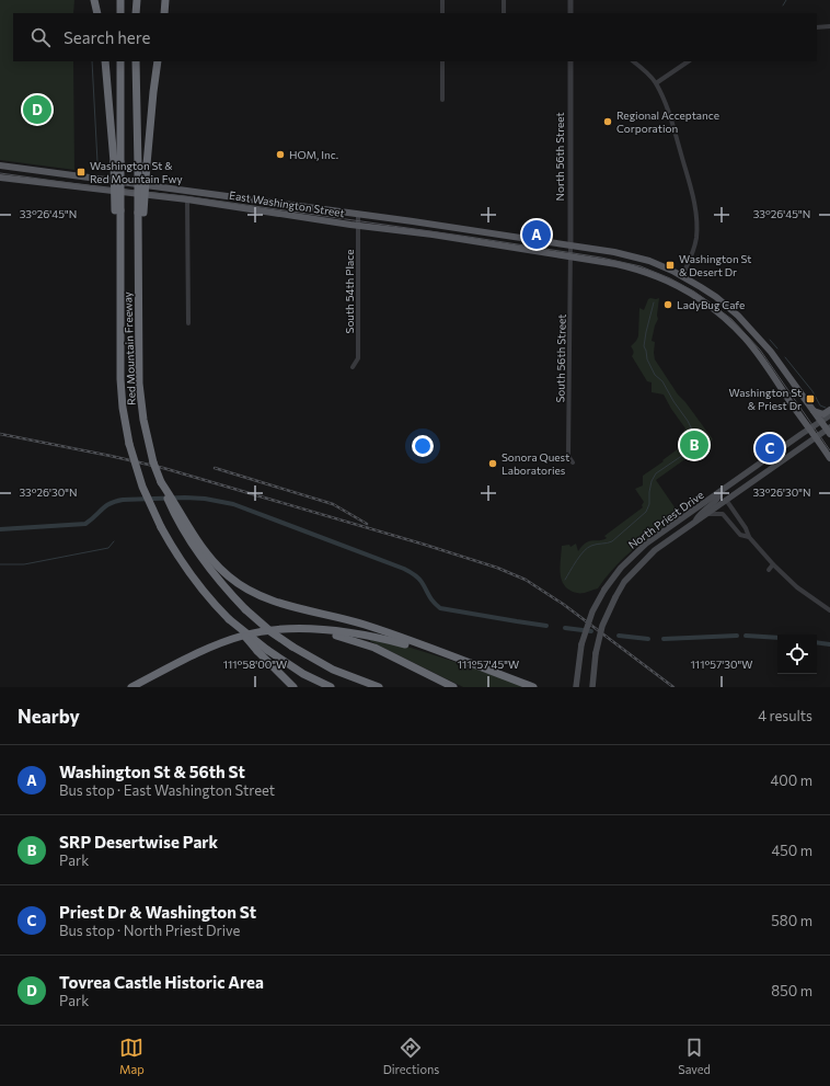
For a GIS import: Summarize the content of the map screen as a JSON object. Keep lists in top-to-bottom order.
{
  "streets": {
    "highway": ["Red Mountain Freeway"],
    "main road": ["East Washington Street", "North Priest Drive"],
    "street": ["North 56th Street", "South 54th Place", "South 56th Street"]
  },
  "crossings": [
    ["North 56th Street", "East Washington Street"],
    ["North 56th Street", "South 56th Street"],
    ["East Washington Street", "South 54th Place"],
    ["East Washington Street", "South 56th Street"],
    ["East Washington Street", "North Priest Drive"]
  ],
  "places": {
    "other": [
      "Regional Acceptance Corporation",
      "HOM, Inc.",
      "LadyBug Cafe",
      "Sonora Quest Laboratories"
    ],
    "transit": ["Washington St & Red Mountain Fwy", "Washington St & Desert Dr", "Washington St & Priest Dr"]
  },
  "page": {
    "search": "Search here",
    "pins": [
      "D",
      "A",
      "B",
      "C"
    ],
    "heading": ["Nearby", "4 results"],
    "list": [
      {
        "mark": "A",
        "name": "Washington St & 56th St",
        "note": "Bus stop · East Washington Street",
        "value": "400 m"
      },
      {
        "mark": "B",
        "name": "SRP Desertwise Park",
        "note": "Park",
        "value": "450 m"
      },
      {
        "mark": "C",
        "name": "Priest Dr & Washington St",
        "note": "Bus stop · North Priest Drive",
        "value": "580 m"
      },
      {
        "mark": "D",
        "name": "Tovrea Castle Historic Area",
        "note": "Park",
        "value": "850 m"
      }
    ],
    "nav": ["Map", "Directions", "Saved"]
  },
  "coordinates": [
    "33°26'45\"N",
    "33°26'30\"N",
    "111°58'00\"W",
    "111°57'45\"W",
    "111°57'30\"W"
  ]
}
